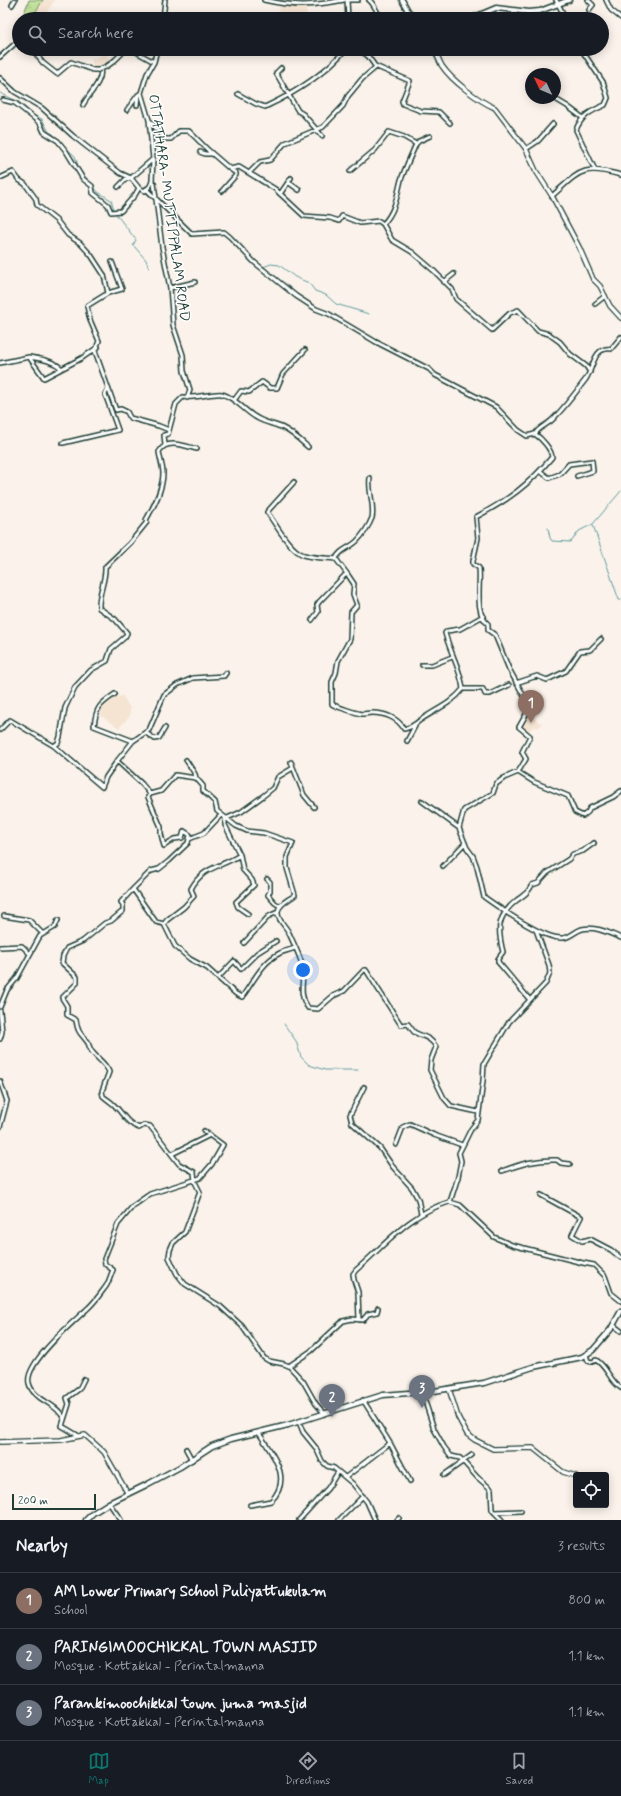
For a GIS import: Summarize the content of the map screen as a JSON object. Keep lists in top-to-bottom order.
{
  "streets": {
    "street": ["OTTATHARA- MUTTIPPALAM ROAD"]
  },
  "scale_bar": "200 m",
  "north": "top left",
  "page": {
    "search": "Search here",
    "pins": ["1", "3", "2"],
    "scale": "200 m",
    "heading": ["Nearby", "3 results"],
    "list": [
      {
        "mark": "1",
        "name": "AM Lower Primary School Puliyattukulam",
        "note": "School",
        "value": "800 m"
      },
      {
        "mark": "2",
        "name": "PARINGIMOOCHIKKAL TOWN MASJID",
        "note": "Mosque · Kottakkal - Perintalmanna",
        "value": "1.1 km"
      },
      {
        "mark": "3",
        "name": "Parankimoochikkal town juma masjid",
        "note": "Mosque · Kottakkal - Perintalmanna",
        "value": "1.1 km"
      }
    ],
    "nav": ["Map", "Directions", "Saved"]
  }
}
